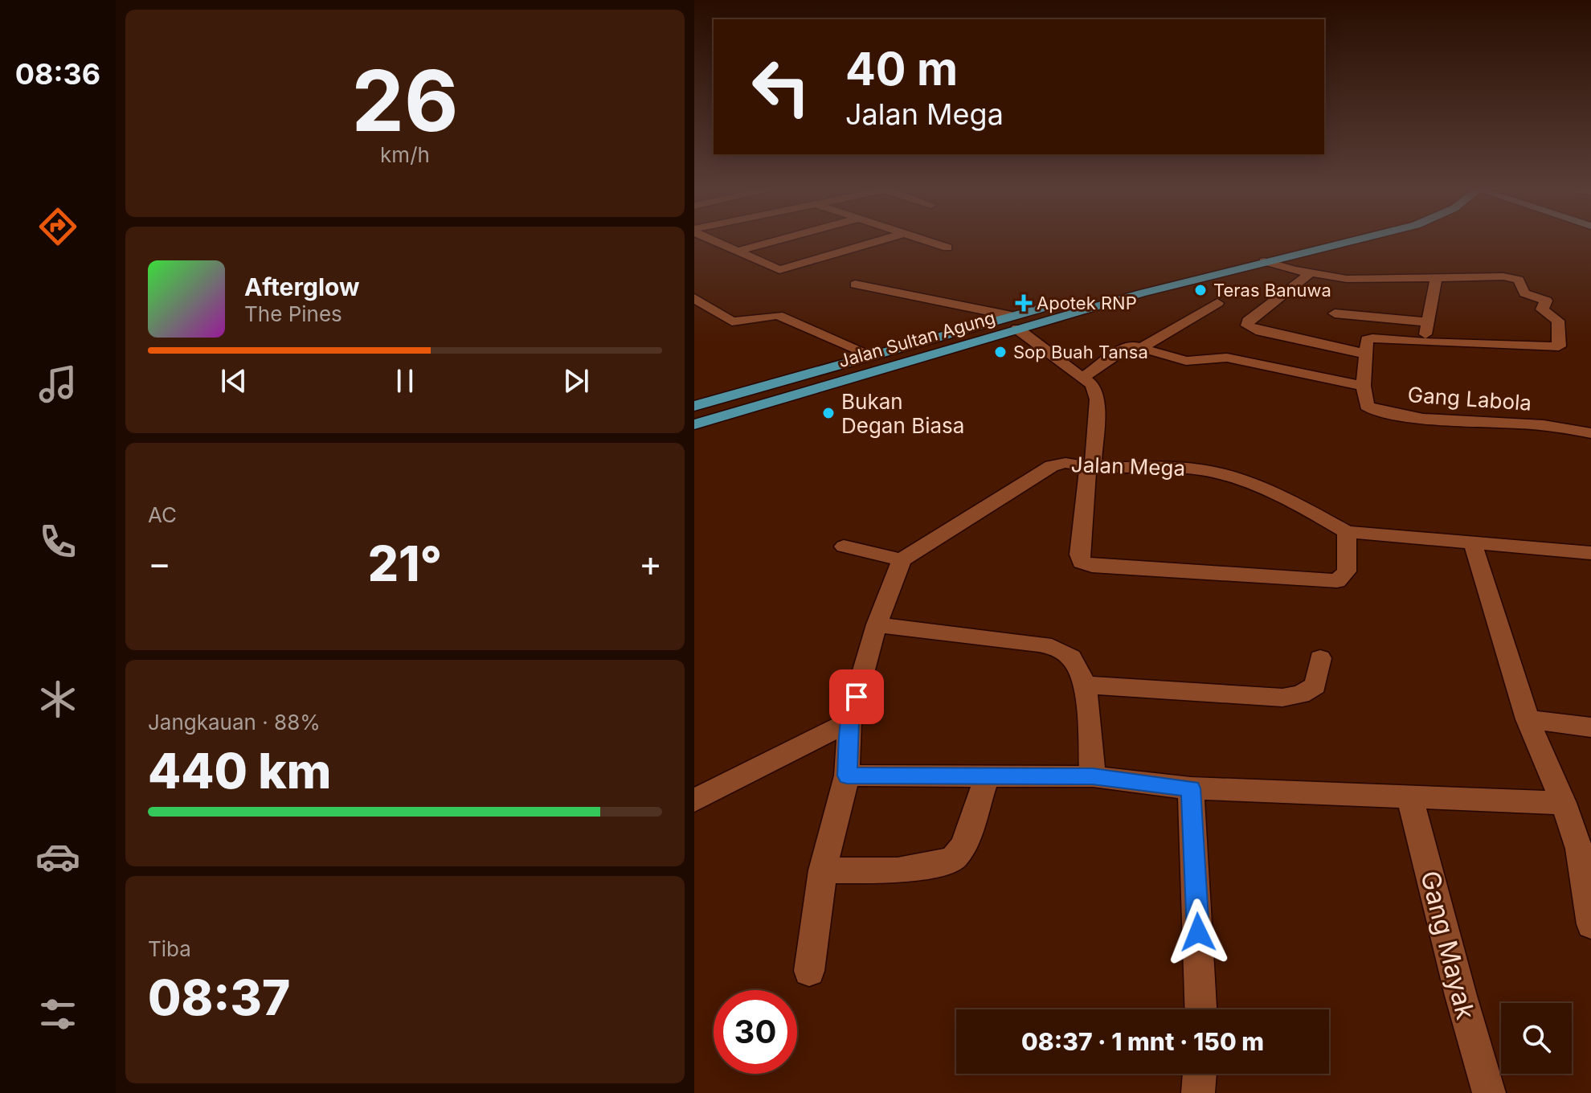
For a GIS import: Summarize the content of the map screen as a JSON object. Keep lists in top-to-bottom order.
{
  "streets": {
    "main road": ["Jalan Sultan Agung"],
    "street": ["Gang Labola", "Jalan Mega", "Gang Mayak"]
  },
  "places": {
    "other": ["Teras Banuwa", "Sop Buah Tansa", "Bukan Degan Biasa"],
    "health": ["Apotek RNP"]
  },
  "page": {
    "tabs": "08:36",
    "tile": [
      ["26", "km/h"],
      "AC",
      ["Jangkauan · 88%", "440 km"],
      ["Tiba", "08:37"]
    ],
    "turn": ["40 m", "Jalan Mega"],
    "song": ["Afterglow", "The Pines"],
    "heat": ["−", "21°", "+"],
    "limit": "30",
    "trip": "08:37 · 1 mnt · 150 m"
  }
}
